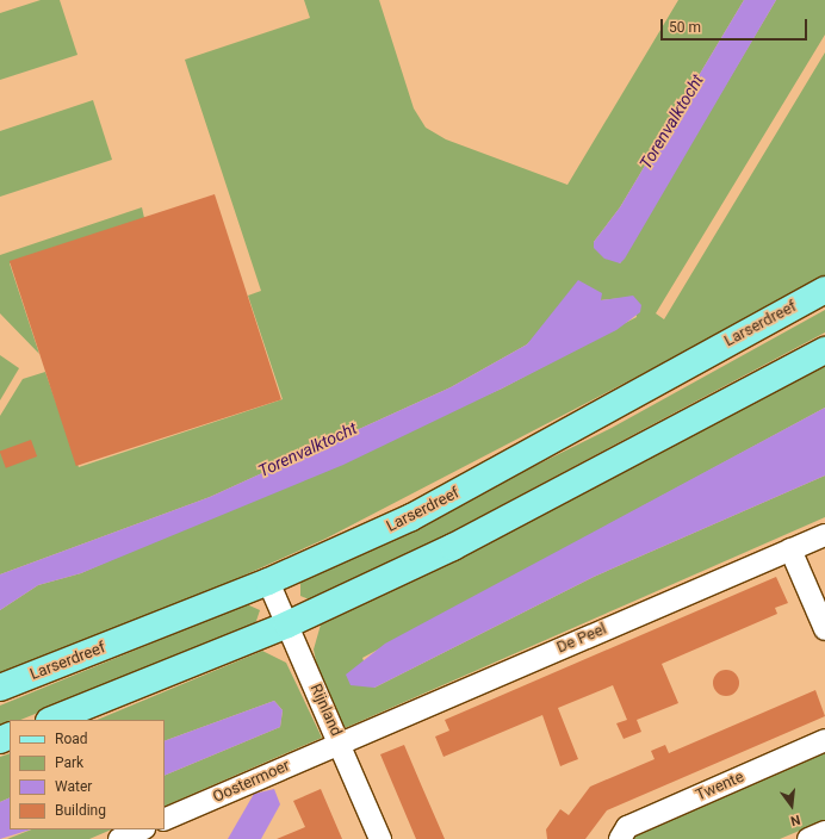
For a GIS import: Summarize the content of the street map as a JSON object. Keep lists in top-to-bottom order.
{
  "streets": {
    "main road": ["Larserdreef"],
    "street": [
      "De Peel",
      "Rijnland",
      "Oostermoer",
      "Twente"
    ]
  },
  "crossings": [
    ["Larserdreef", "Rijnland"],
    ["De Peel", "Rijnland"],
    ["De Peel", "Oostermoer"],
    ["Rijnland", "Oostermoer"]
  ],
  "water": ["Torenvalktocht"],
  "legend": [
    "Road",
    "Park",
    "Water",
    "Building"
  ],
  "scale_bar": "50 m",
  "north": "bottom"
}
